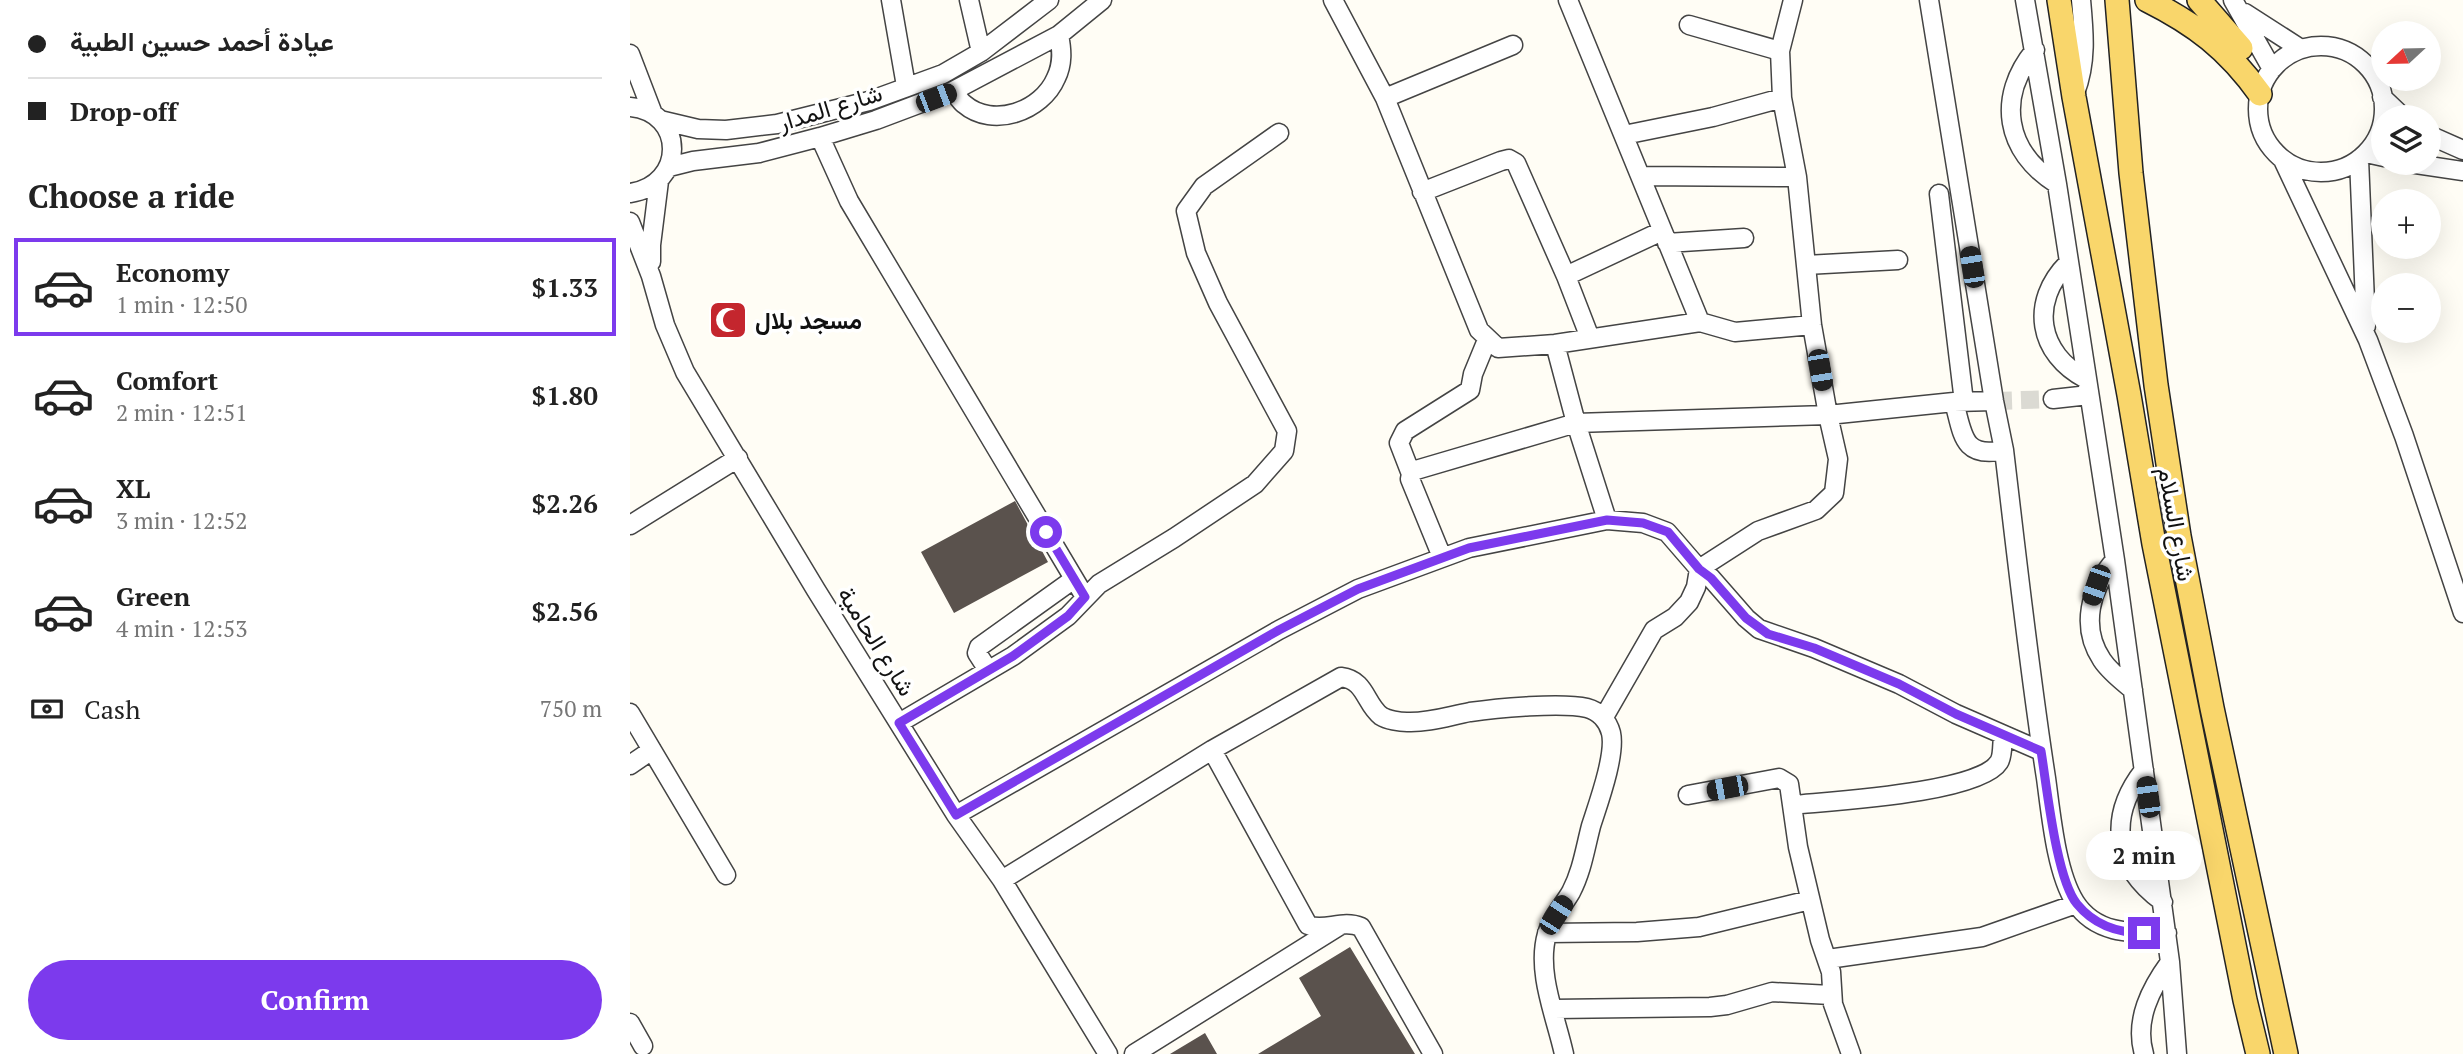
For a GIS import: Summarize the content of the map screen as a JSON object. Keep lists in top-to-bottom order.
{
  "streets": {
    "main road": ["شارع السلام"],
    "street": ["شارع المدار", "شارع الحامية"]
  },
  "places": {
    "mosque": ["مسجد بلال"]
  },
  "north": "left",
  "page": {
    "banner": ["عيادة أحمد حسين الطبية", "Drop-off"],
    "map_buttons": ["+", "−"],
    "heading": "Choose a ride",
    "list": [
      {
        "name": "Economy",
        "note": "1 min · 12:50",
        "value": "$1.33"
      },
      {
        "name": "Comfort",
        "note": "2 min · 12:51",
        "value": "$1.80"
      },
      {
        "name": "XL",
        "note": "3 min · 12:52",
        "value": "$2.26"
      },
      {
        "name": "Green",
        "note": "4 min · 12:53",
        "value": "$2.56"
      }
    ],
    "pay": ["Cash", "750 m"],
    "bubble": "2 min",
    "buttons": "Confirm"
  }
}
